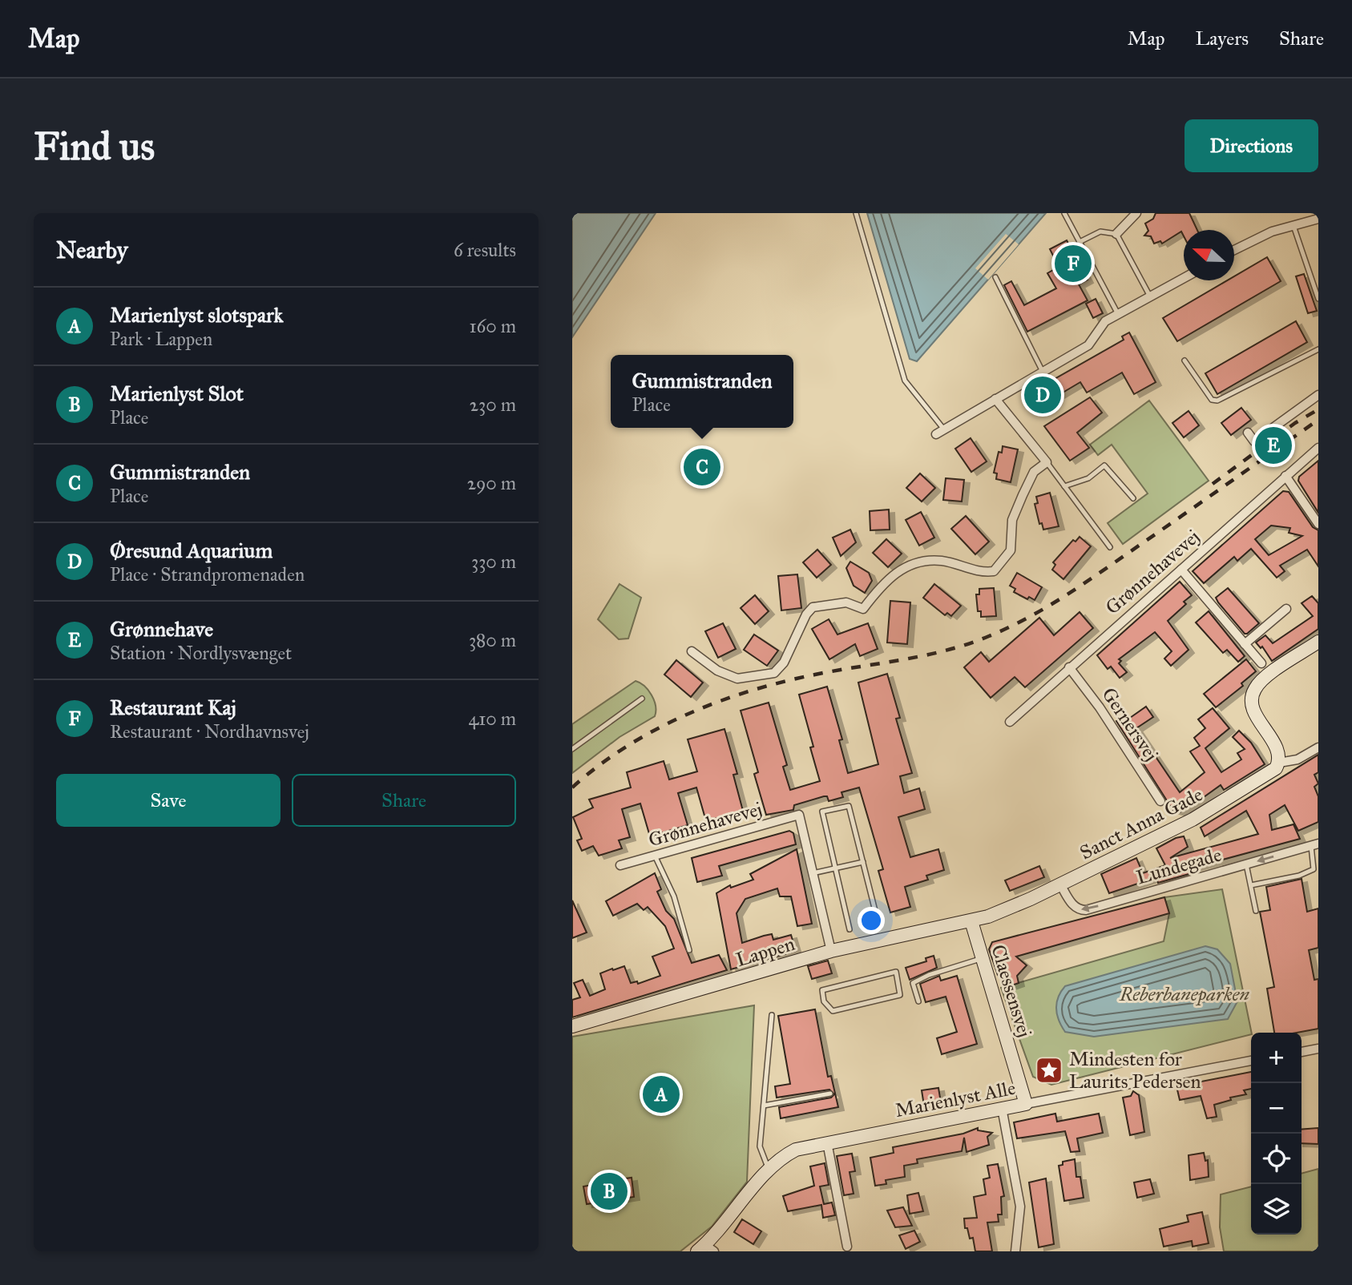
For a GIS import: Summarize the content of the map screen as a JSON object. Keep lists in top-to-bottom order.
{
  "streets": {
    "main road": [
      "Sanct Anna Gade",
      "Lappen",
      "Claessensvej",
      "Marienlyst Alle"
    ],
    "street": ["Grønnehavevej", "Gernersvej", "Lundegade"]
  },
  "crossings": [
    ["Grønnehavevej", "Gernersvej"],
    ["Sanct Anna Gade", "Lundegade"],
    ["Sanct Anna Gade", "Lappen"],
    ["Sanct Anna Gade", "Claessensvej"],
    ["Lappen", "Claessensvej"],
    ["Claessensvej", "Marienlyst Alle"]
  ],
  "one_way": ["Lundegade"],
  "parks": ["Reberbaneparken"],
  "places": {
    "place": ["Mindesten for Laurits Pedersen"]
  },
  "north": "left",
  "page": {
    "header": "Map",
    "nav": ["Map", "Layers", "Share"],
    "buttons": [
      "Directions",
      ["Save", "Share"]
    ],
    "title": "Find us",
    "heading": ["Nearby", "6 results"],
    "pins": [
      "F",
      "D",
      "E",
      "C",
      "A",
      "B"
    ],
    "list": [
      {
        "mark": "A",
        "name": "Marienlyst slotspark",
        "note": "Park · Lappen",
        "value": "160 m"
      },
      {
        "mark": "B",
        "name": "Marienlyst Slot",
        "note": "Place",
        "value": "230 m"
      },
      {
        "mark": "C",
        "name": "Gummistranden",
        "note": "Place",
        "value": "290 m"
      },
      {
        "mark": "D",
        "name": "Øresund Aquarium",
        "note": "Place · Strandpromenaden",
        "value": "330 m"
      },
      {
        "mark": "E",
        "name": "Grønnehave",
        "note": "Station · Nordlysvænget",
        "value": "380 m"
      },
      {
        "mark": "F",
        "name": "Restaurant Kaj",
        "note": "Restaurant · Nordhavnsvej",
        "value": "410 m"
      }
    ],
    "popup": ["Gummistranden", "Place"],
    "map_buttons": ["+", "−"]
  }
}
